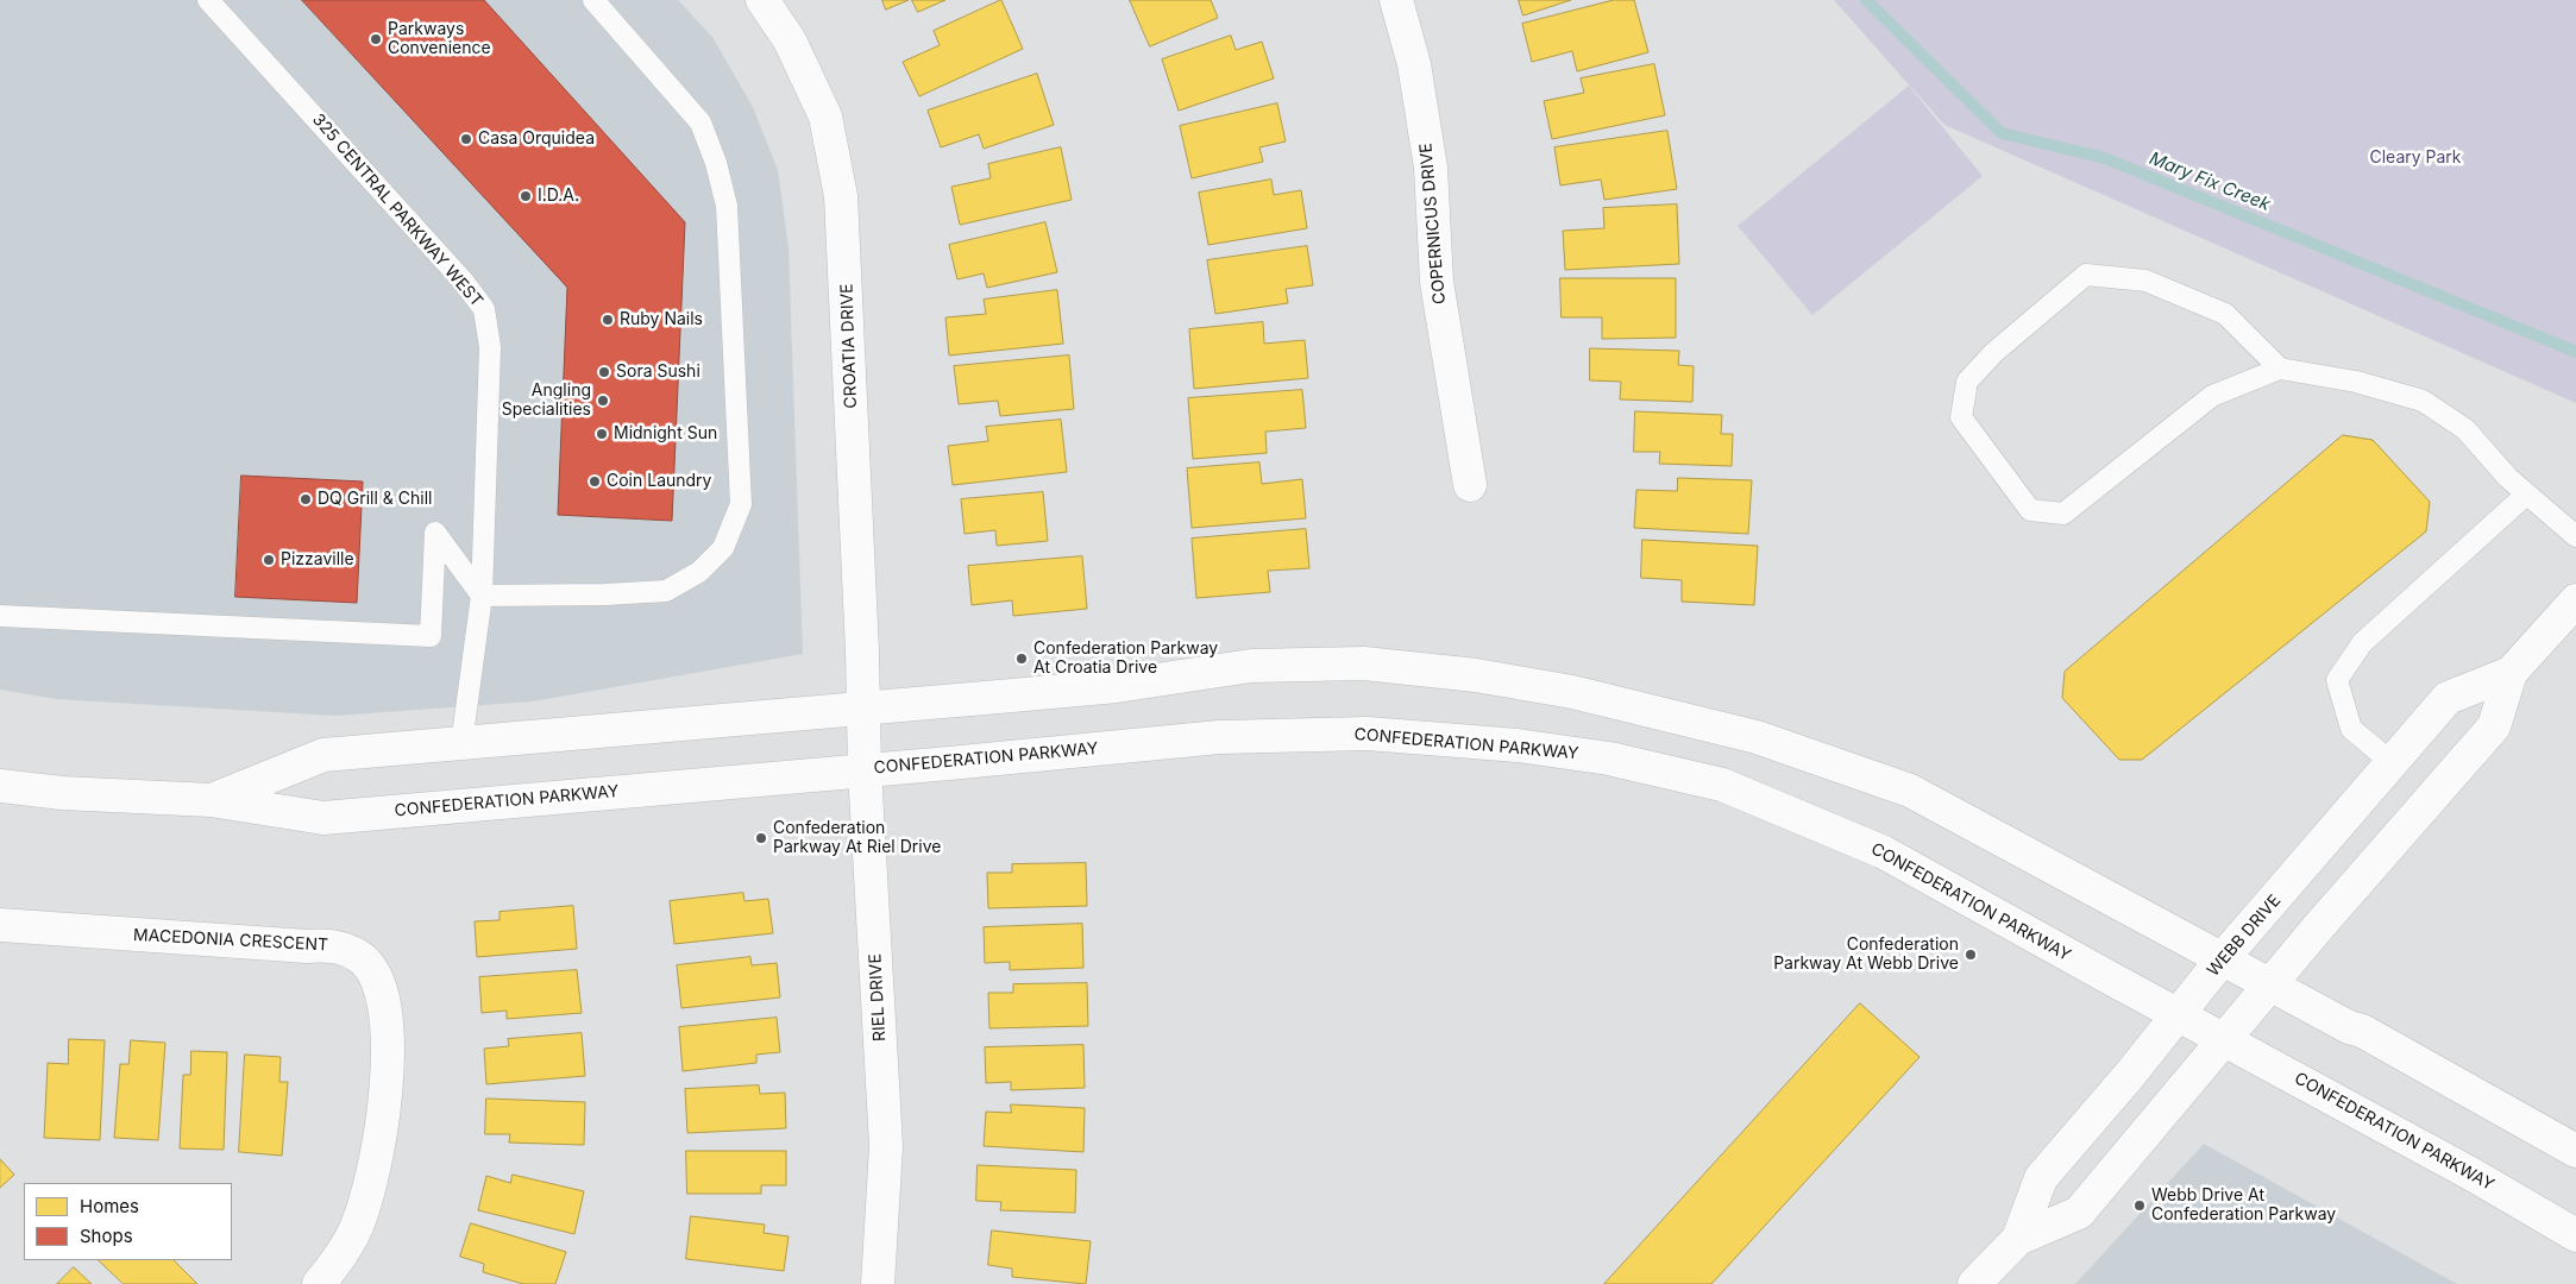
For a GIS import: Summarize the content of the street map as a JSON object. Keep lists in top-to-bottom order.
{
  "streets": {
    "street": [
      "COPERNICUS DRIVE",
      "CROATIA DRIVE",
      "CONFEDERATION PARKWAY",
      "WEBB DRIVE",
      "MACEDONIA CRESCENT",
      "RIEL DRIVE"
    ],
    "lane": ["325 CENTRAL PARKWAY WEST"]
  },
  "crossings": [
    ["325 CENTRAL PARKWAY WEST", "CONFEDERATION PARKWAY"],
    ["CROATIA DRIVE", "CONFEDERATION PARKWAY"],
    ["CROATIA DRIVE", "RIEL DRIVE"],
    ["CONFEDERATION PARKWAY", "WEBB DRIVE"],
    ["CONFEDERATION PARKWAY", "RIEL DRIVE"]
  ],
  "water": ["Mary Fix Creek"],
  "parks": ["Cleary Park"],
  "places": [
    "Parkways Convenience",
    "Casa Orquidea",
    "I.D.A.",
    "Ruby Nails",
    "Sora Sushi",
    "Angling Specialities",
    "Midnight Sun",
    "Coin Laundry",
    "DQ Grill & Chill",
    "Pizzaville",
    "Confederation Parkway At Croatia Drive",
    "Confederation Parkway At Riel Drive",
    "Confederation Parkway At Webb Drive",
    "Webb Drive At Confederation Parkway"
  ],
  "legend": ["Homes", "Shops"]
}
